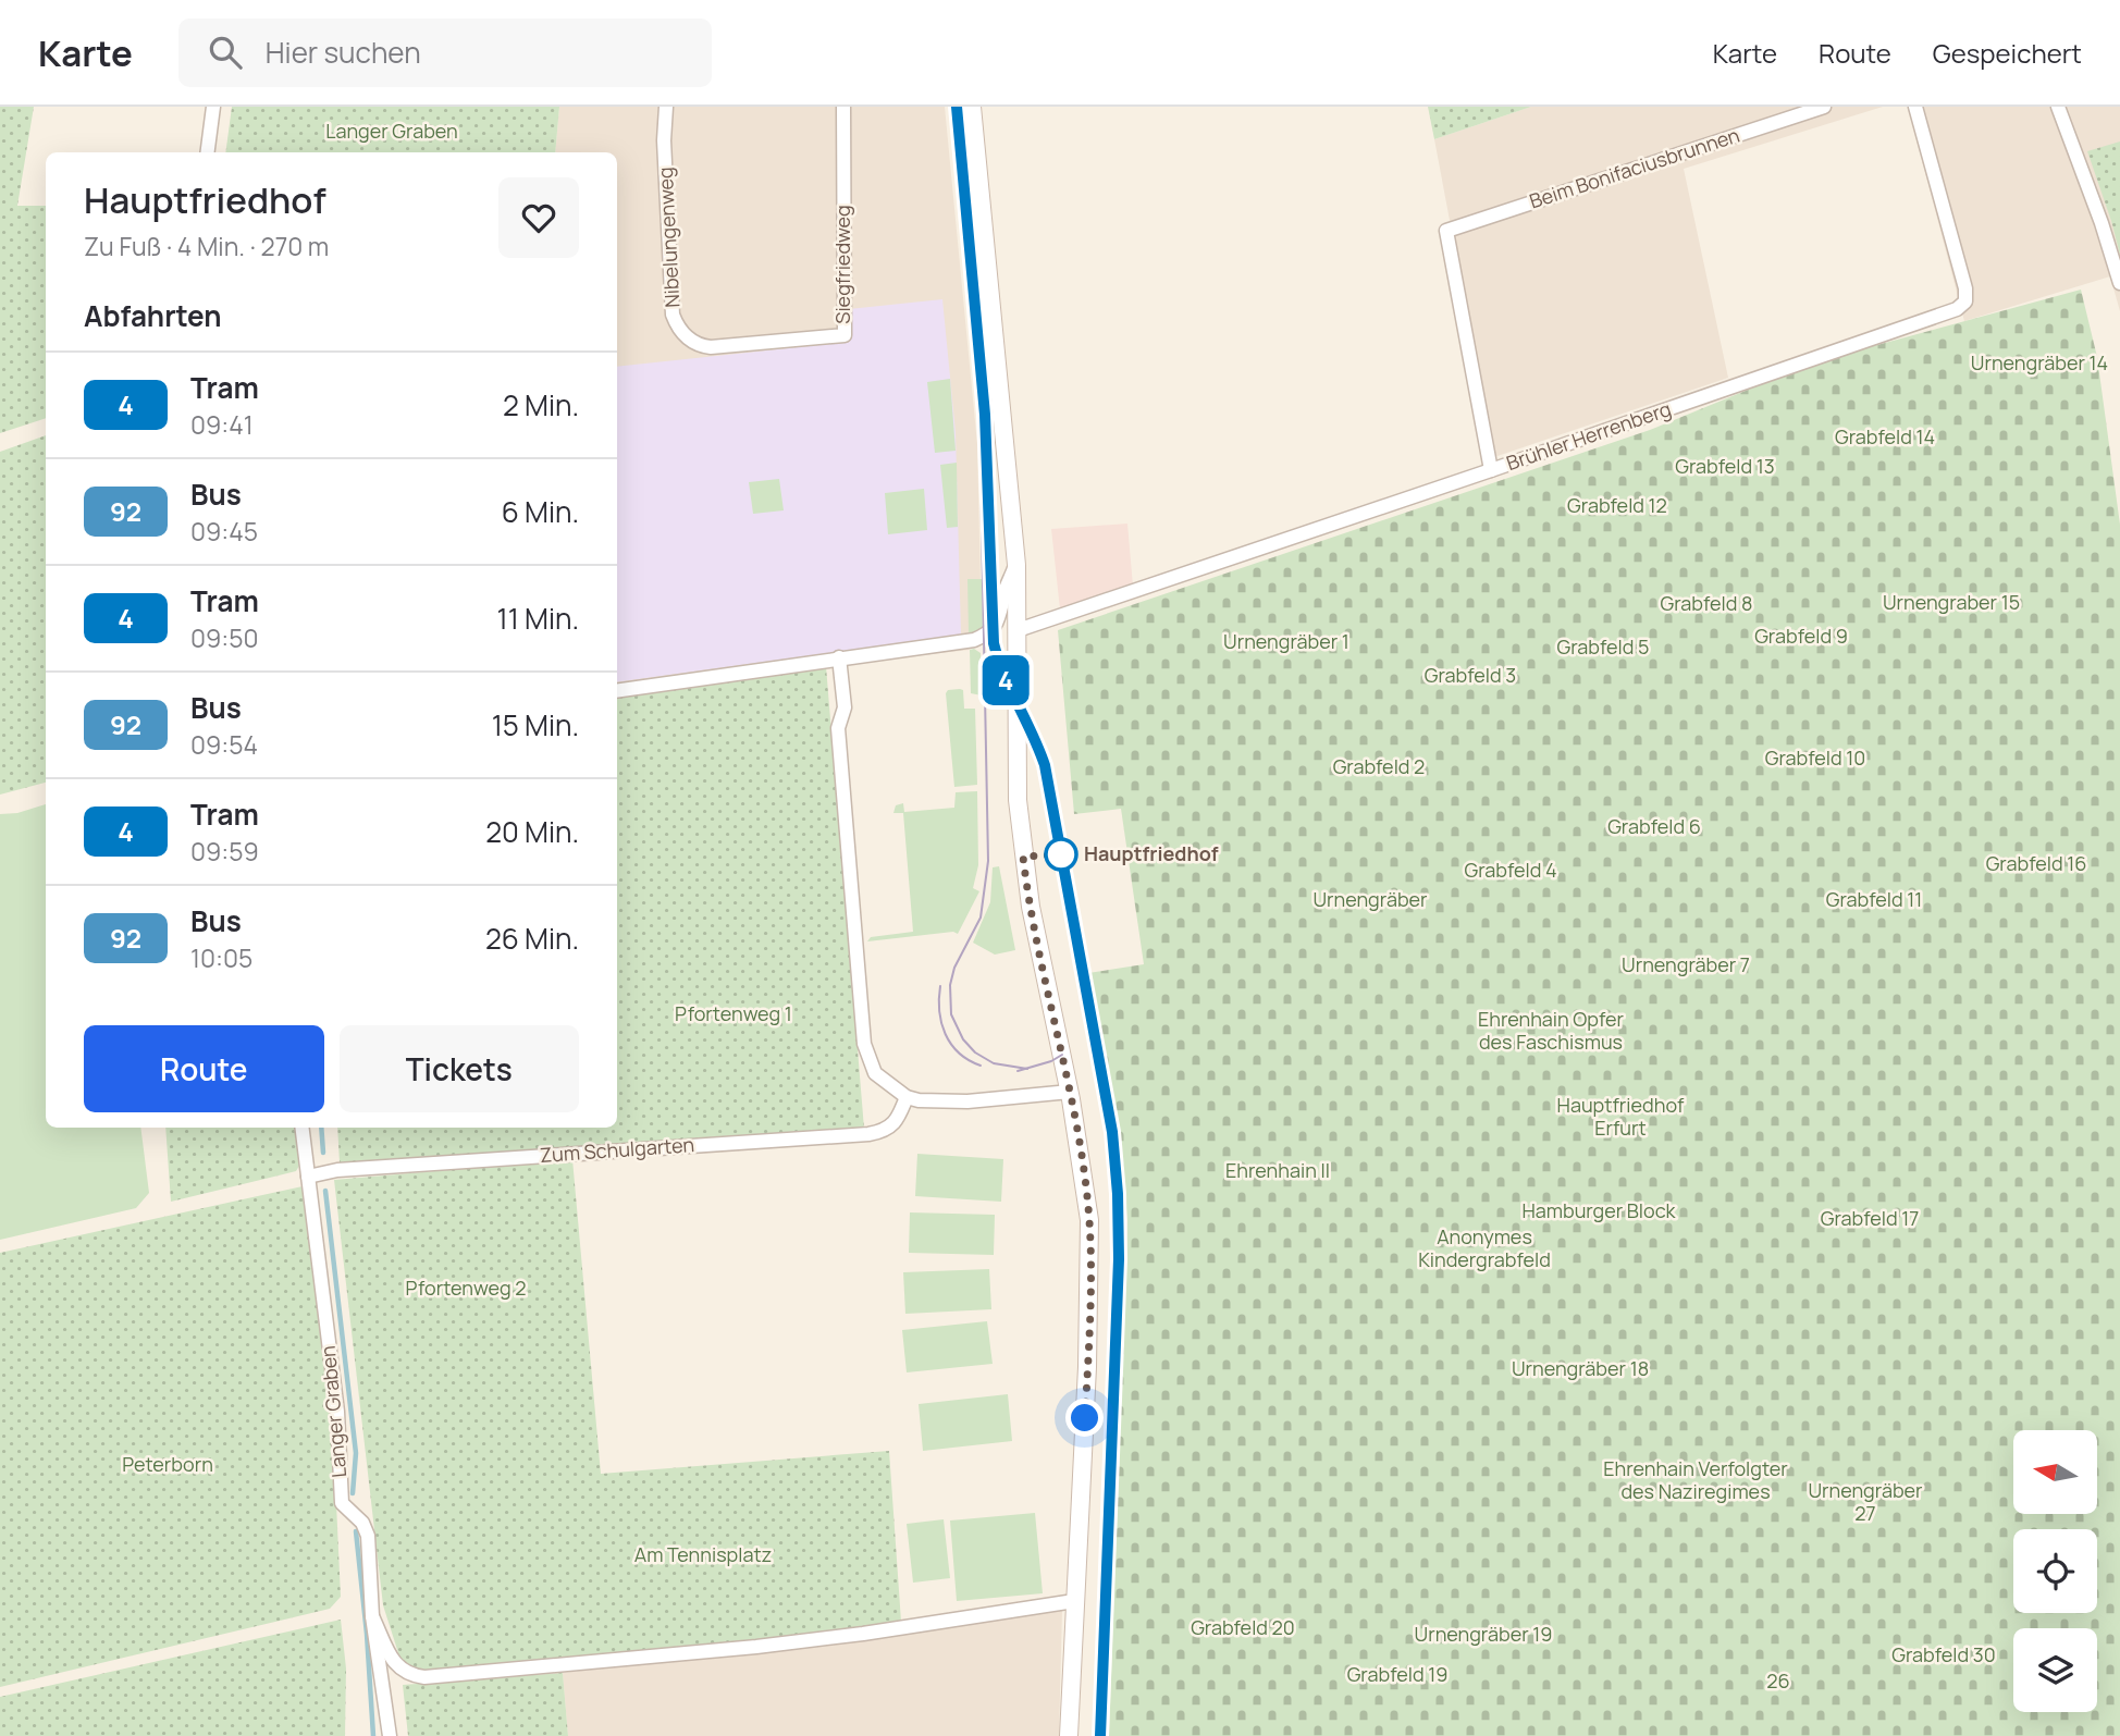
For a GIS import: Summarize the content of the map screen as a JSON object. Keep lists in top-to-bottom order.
{
  "streets": {
    "street": [
      "Beim Bonifaciusbrunnen",
      "Nibelungenweg",
      "Siegfriedweg",
      "Brühler Herrenberg",
      "Zum Schulgarten",
      "Langer Graben"
    ]
  },
  "crossings": [
    ["Beim Bonifaciusbrunnen", "Brühler Herrenberg"],
    ["Nibelungenweg", "Siegfriedweg"],
    ["Zum Schulgarten", "Langer Graben"]
  ],
  "parks": [
    "Langer Graben",
    "Urnengräber 14",
    "Grabfeld 14",
    "Grabfeld 13",
    "Grabfeld 12",
    "Urnengraber 15",
    "Grabfeld 8",
    "Grabfeld 9",
    "Urnengräber 1",
    "Grabfeld 5",
    "Grabfeld 3",
    "Grabfeld 10",
    "Grabfeld 2",
    "Grabfeld 6",
    "Grabfeld 16",
    "Grabfeld 4",
    "Urnengräber",
    "Grabfeld 11",
    "Urnengräber 7",
    "Pfortenweg 1",
    "Ehrenhain Opfer des Faschismus",
    "Hauptfriedhof Erfurt",
    "Ehrenhain II",
    "Hamburger Block",
    "Grabfeld 17",
    "Anonymes Kindergrabfeld",
    "Pfortenweg 2",
    "Urnengräber 18",
    "Peterborn",
    "Ehrenhain Verfolgter des Naziregimes",
    "Urnengräber 27",
    "Am Tennisplatz",
    "Grabfeld 20",
    "Urnengräber 19",
    "Grabfeld 30",
    "Grabfeld 19",
    "26"
  ],
  "places": ["Hauptfriedhof"],
  "lines": ["tram line 4"],
  "north": "left",
  "page": {
    "header": "Karte",
    "search": "Hier suchen",
    "nav": ["Karte", "Route", "Gespeichert"],
    "on_map": "4",
    "heading": [
      ["Hauptfriedhof", "Zu Fuß · 4 Min. · 270 m"],
      "Abfahrten"
    ],
    "list": [
      {
        "mark": "4",
        "name": "Tram",
        "note": "09:41",
        "value": "2 Min."
      },
      {
        "mark": "92",
        "name": "Bus",
        "note": "09:45",
        "value": "6 Min."
      },
      {
        "mark": "4",
        "name": "Tram",
        "note": "09:50",
        "value": "11 Min."
      },
      {
        "mark": "92",
        "name": "Bus",
        "note": "09:54",
        "value": "15 Min."
      },
      {
        "mark": "4",
        "name": "Tram",
        "note": "09:59",
        "value": "20 Min."
      },
      {
        "mark": "92",
        "name": "Bus",
        "note": "10:05",
        "value": "26 Min."
      }
    ],
    "buttons": ["Route", "Tickets"]
  }
}
